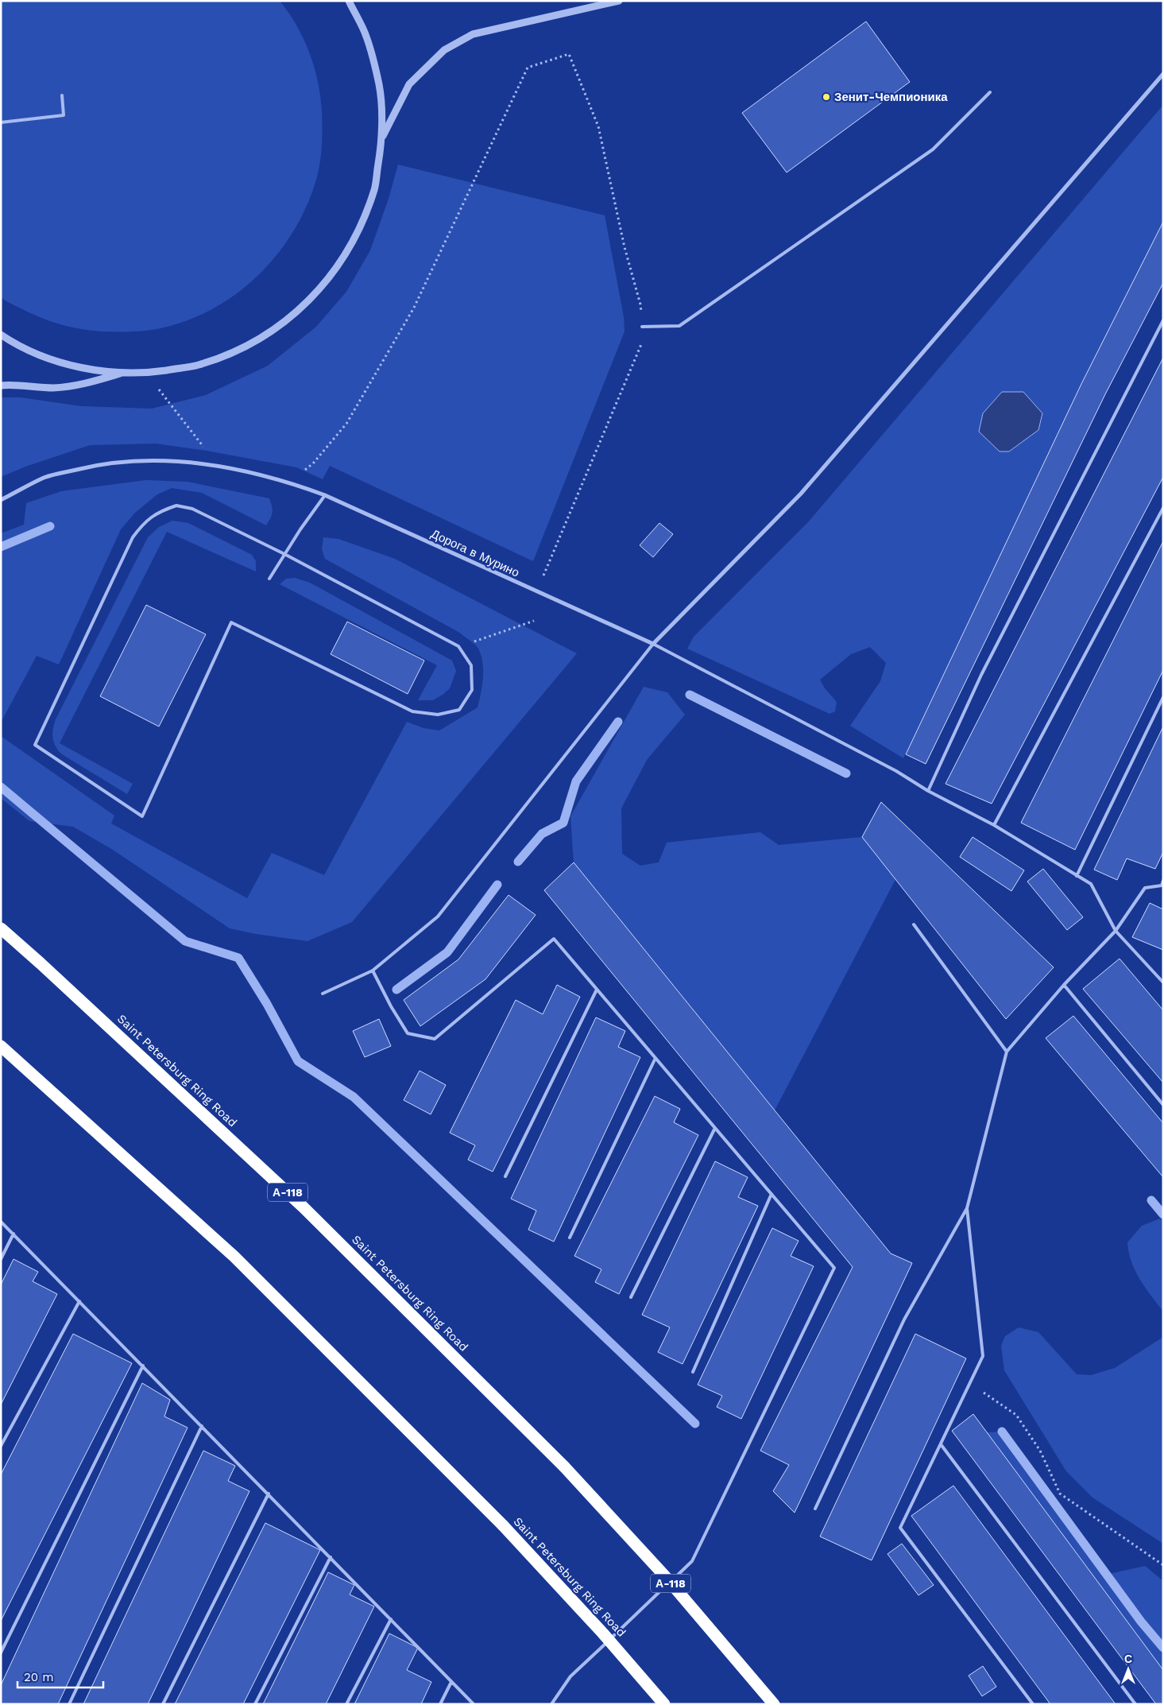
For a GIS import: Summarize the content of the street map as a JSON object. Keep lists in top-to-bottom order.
{
  "streets": {
    "highway": ["Saint Petersburg Ring Road", "А-118"],
    "street": ["Дорога в Мурино"]
  },
  "places": ["Зенит-Чемпионика"],
  "scale_bar": "20 m",
  "north": "top"
}
